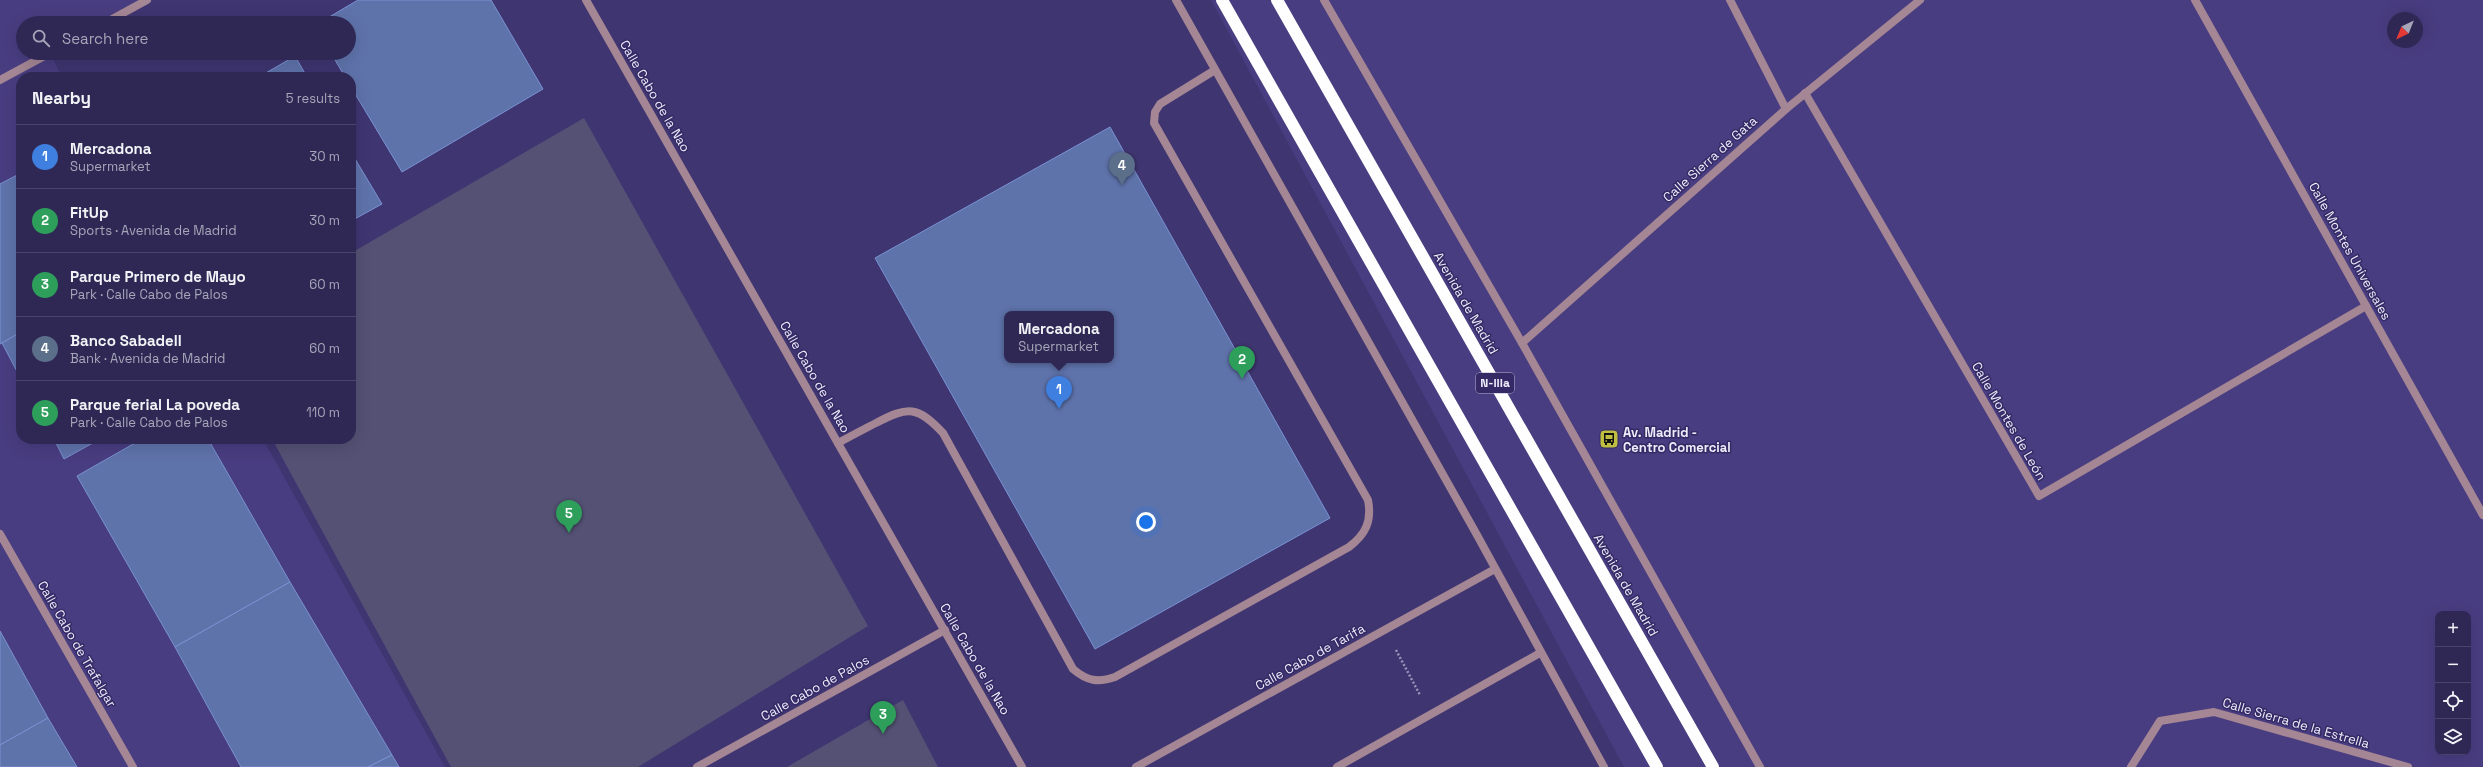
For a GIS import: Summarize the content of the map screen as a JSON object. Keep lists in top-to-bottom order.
{
  "streets": {
    "highway": ["Avenida de Madrid", "N-IIIa"],
    "street": [
      "Calle Cabo de la Nao",
      "Calle Sierra de Gata",
      "Calle Montes Universales",
      "Calle Montes de León",
      "Calle Cabo de Trafalgar",
      "Calle Cabo de Tarifa",
      "Calle Cabo de Palos",
      "Calle Sierra de la Estrella"
    ]
  },
  "crossings": [
    ["Calle Cabo de la Nao", "Calle Cabo de Palos"],
    ["Calle Sierra de Gata", "Calle Montes de León"],
    ["Calle Montes Universales", "Calle Montes de León"]
  ],
  "places": {
    "bus stop": ["Av. Madrid - Centro Comercial"]
  },
  "north": "bottom left",
  "page": {
    "search": "Search here",
    "heading": ["Nearby", "5 results"],
    "list": [
      {
        "mark": "1",
        "name": "Mercadona",
        "note": "Supermarket",
        "value": "30 m"
      },
      {
        "mark": "2",
        "name": "FitUp",
        "note": "Sports · Avenida de Madrid",
        "value": "30 m"
      },
      {
        "mark": "3",
        "name": "Parque Primero de Mayo",
        "note": "Park · Calle Cabo de Palos",
        "value": "60 m"
      },
      {
        "mark": "4",
        "name": "Banco Sabadell",
        "note": "Bank · Avenida de Madrid",
        "value": "60 m"
      },
      {
        "mark": "5",
        "name": "Parque ferial La poveda",
        "note": "Park · Calle Cabo de Palos",
        "value": "110 m"
      }
    ],
    "pins": [
      "4",
      "2",
      "1",
      "5",
      "3"
    ],
    "popup": ["Mercadona", "Supermarket"],
    "map_buttons": ["+", "−"]
  }
}
